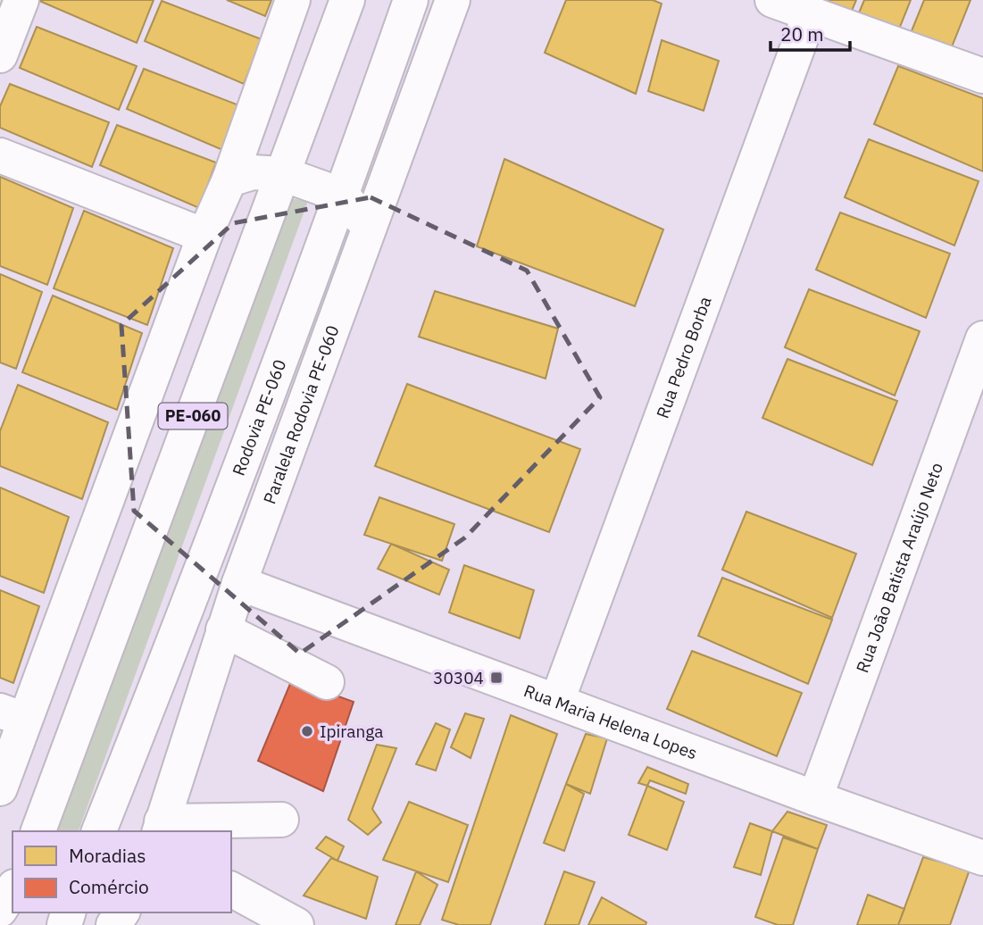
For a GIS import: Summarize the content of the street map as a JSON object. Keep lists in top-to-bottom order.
{
  "streets": {
    "main road": [
      "Rua Pedro Borba",
      "Paralela Rodovia PE-060",
      "PE-060",
      "Rodovia PE-060",
      "Rua João Batista Araújo Neto",
      "Rua Maria Helena Lopes"
    ]
  },
  "crossings": [
    ["Rua Pedro Borba", "Rua Maria Helena Lopes"],
    ["Paralela Rodovia PE-060", "Rua Maria Helena Lopes"],
    ["Rua João Batista Araújo Neto", "Rua Maria Helena Lopes"]
  ],
  "places": {
    "transit": ["30304"],
    "other": ["Ipiranga"]
  },
  "legend": ["Moradias", "Comércio"],
  "scale_bar": "20 m"
}
